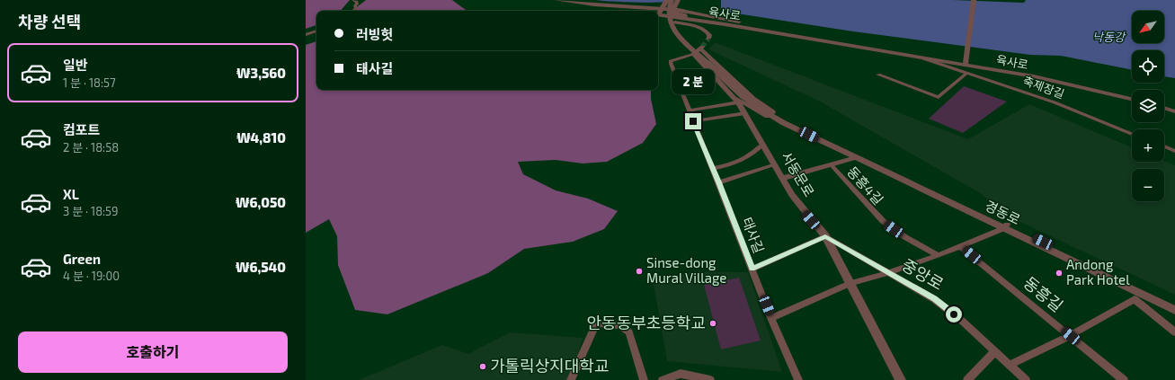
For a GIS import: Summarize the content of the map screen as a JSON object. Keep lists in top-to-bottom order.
{
  "streets": {
    "street": [
      "육사로",
      "축제장길",
      "서동문로",
      "동흥4길",
      "경동로",
      "태사길",
      "중앙로",
      "동흥길"
    ]
  },
  "crossings": [
    ["육사로", "축제장길"],
    ["서동문로", "중앙로"]
  ],
  "water": ["낙동강"],
  "places": [
    "Sinse-dong Mural Village",
    "Andong Park Hotel",
    "안동동부초등학교",
    "가톨릭상지대학교"
  ],
  "north": "bottom left",
  "page": {
    "heading": "차량 선택",
    "map_buttons": ["+", "−"],
    "banner": ["러빙헛", "태사길"],
    "list": [
      {
        "name": "일반",
        "note": "1 분 · 18:57",
        "value": "₩3,560"
      },
      {
        "name": "컴포트",
        "note": "2 분 · 18:58",
        "value": "₩4,810"
      },
      {
        "name": "XL",
        "note": "3 분 · 18:59",
        "value": "₩6,050"
      },
      {
        "name": "Green",
        "note": "4 분 · 19:00",
        "value": "₩6,540"
      }
    ],
    "bubble": "2 분",
    "buttons": "호출하기"
  }
}
